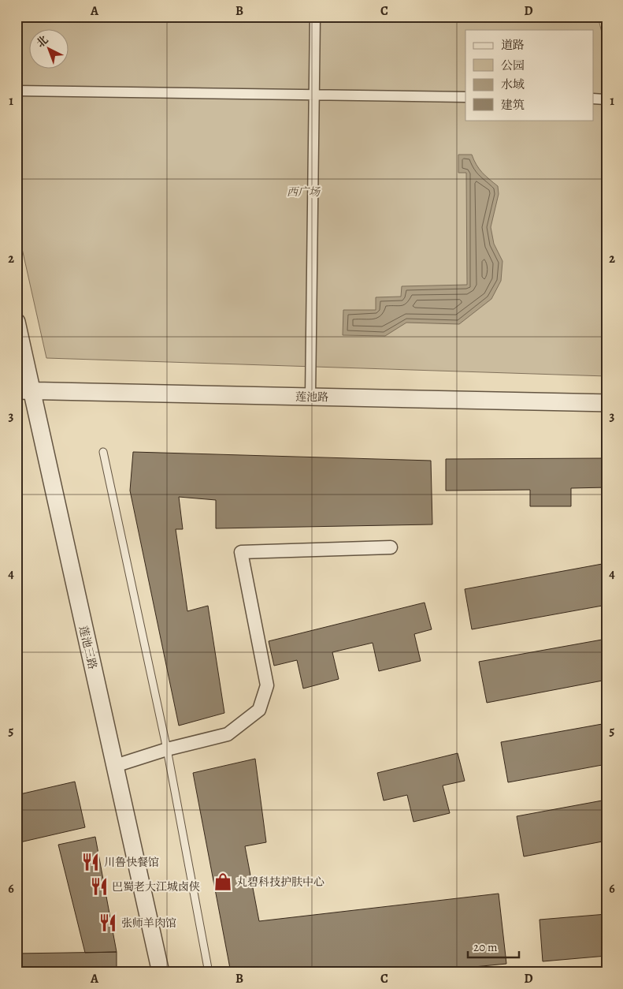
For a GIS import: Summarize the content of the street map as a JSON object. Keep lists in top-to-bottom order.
{
  "streets": {
    "street": ["莲池路", "莲池三路"]
  },
  "crossings": [
    ["莲池路", "莲池三路"]
  ],
  "parks": ["西广场"],
  "places": {
    "restaurant": ["川鲁快餐馆", "巴蜀老大江城卤侠", "张师羊肉馆"],
    "shop": ["丸碧科技护肤中心"]
  },
  "legend": [
    "道路",
    "公园",
    "水域",
    "建筑"
  ],
  "scale_bar": "20 m",
  "north": "top left",
  "grid": {
    "columns": [
      "A",
      "B",
      "C",
      "D"
    ],
    "rows": [
      "1",
      "2",
      "3",
      "4",
      "5",
      "6"
    ]
  }
}
